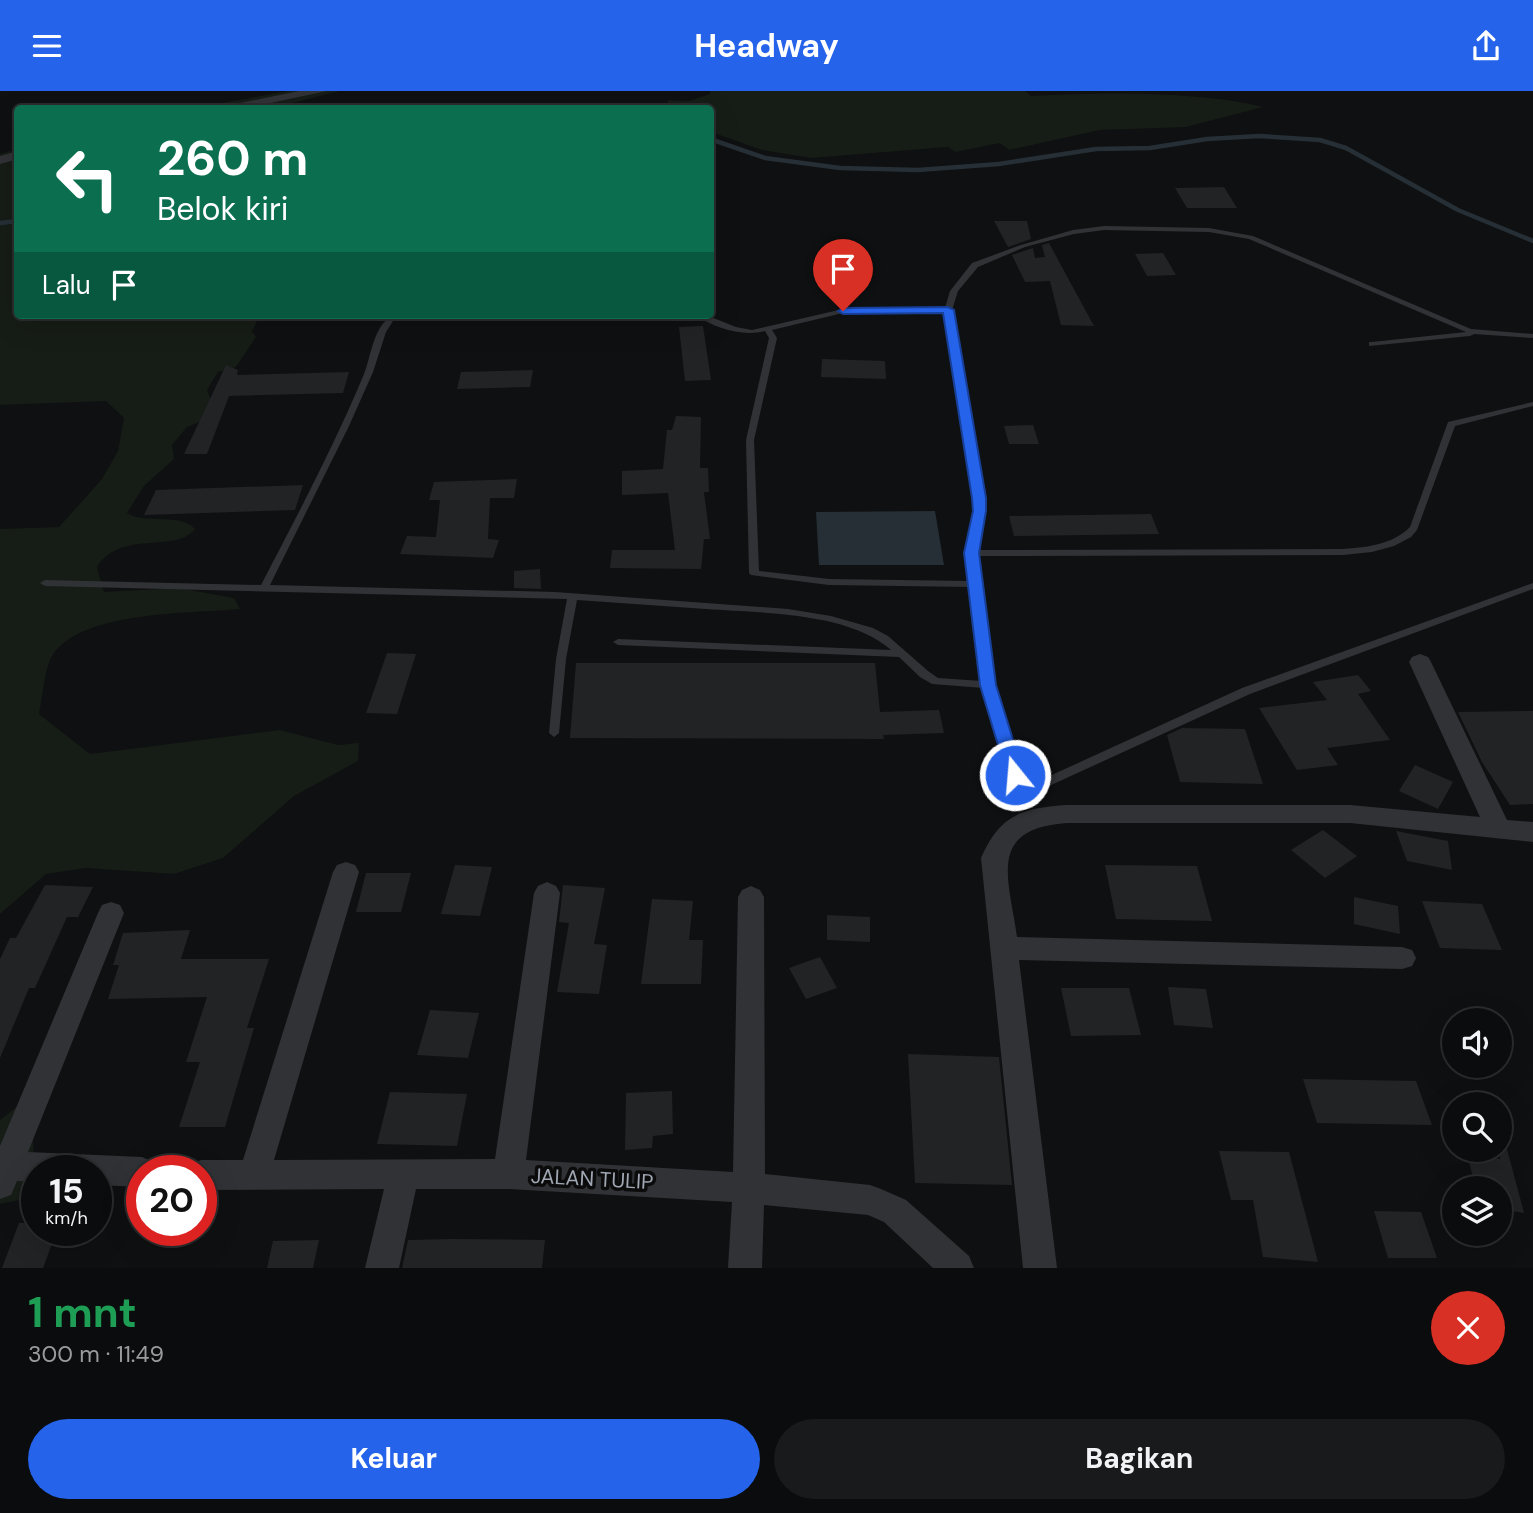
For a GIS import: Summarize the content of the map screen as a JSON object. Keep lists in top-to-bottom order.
{
  "streets": {
    "street": ["JALAN TULIP"]
  },
  "page": {
    "header": "Headway",
    "turn": ["260 m", "Belok kiri"],
    "then": "Lalu",
    "speed": "15 km/h",
    "limit": "20",
    "heading": ["1 mnt", "300 m · 11:49"],
    "buttons": ["Keluar", "Bagikan"]
  }
}
